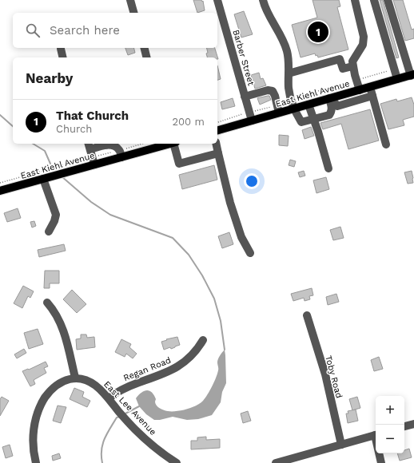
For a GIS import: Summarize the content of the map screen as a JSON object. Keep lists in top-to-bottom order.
{
  "streets": {
    "main road": ["East Kiehl Avenue"],
    "street": [
      "Barber Street",
      "Regan Road",
      "Toby Road",
      "East Lee Avenue"
    ]
  },
  "crossings": [
    ["Barber Street", "East Kiehl Avenue"],
    ["Regan Road", "East Lee Avenue"]
  ],
  "page": {
    "search": "Search here",
    "pins": "1",
    "heading": "Nearby",
    "list": [
      {
        "mark": "1",
        "name": "That Church",
        "note": "Church",
        "value": "200 m"
      }
    ],
    "map_buttons": ["+", "−"]
  }
}
